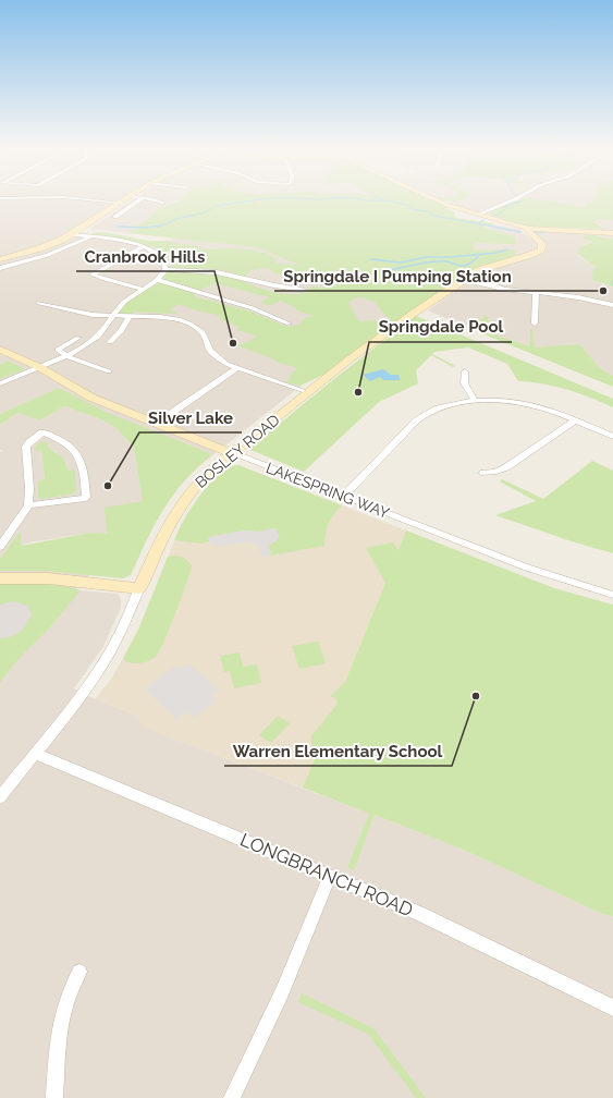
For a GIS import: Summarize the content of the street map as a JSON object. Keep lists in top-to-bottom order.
{
  "streets": {
    "street": ["BOSLEY ROAD", "LAKESPRING WAY", "LONGBRANCH ROAD"]
  },
  "crossings": [
    ["BOSLEY ROAD", "LAKESPRING WAY"],
    ["BOSLEY ROAD", "LONGBRANCH ROAD"]
  ],
  "places": [
    "Springdale I Pumping Station",
    "Cranbrook Hills",
    "Springdale Pool",
    "Silver Lake",
    "Warren Elementary School"
  ]
}
